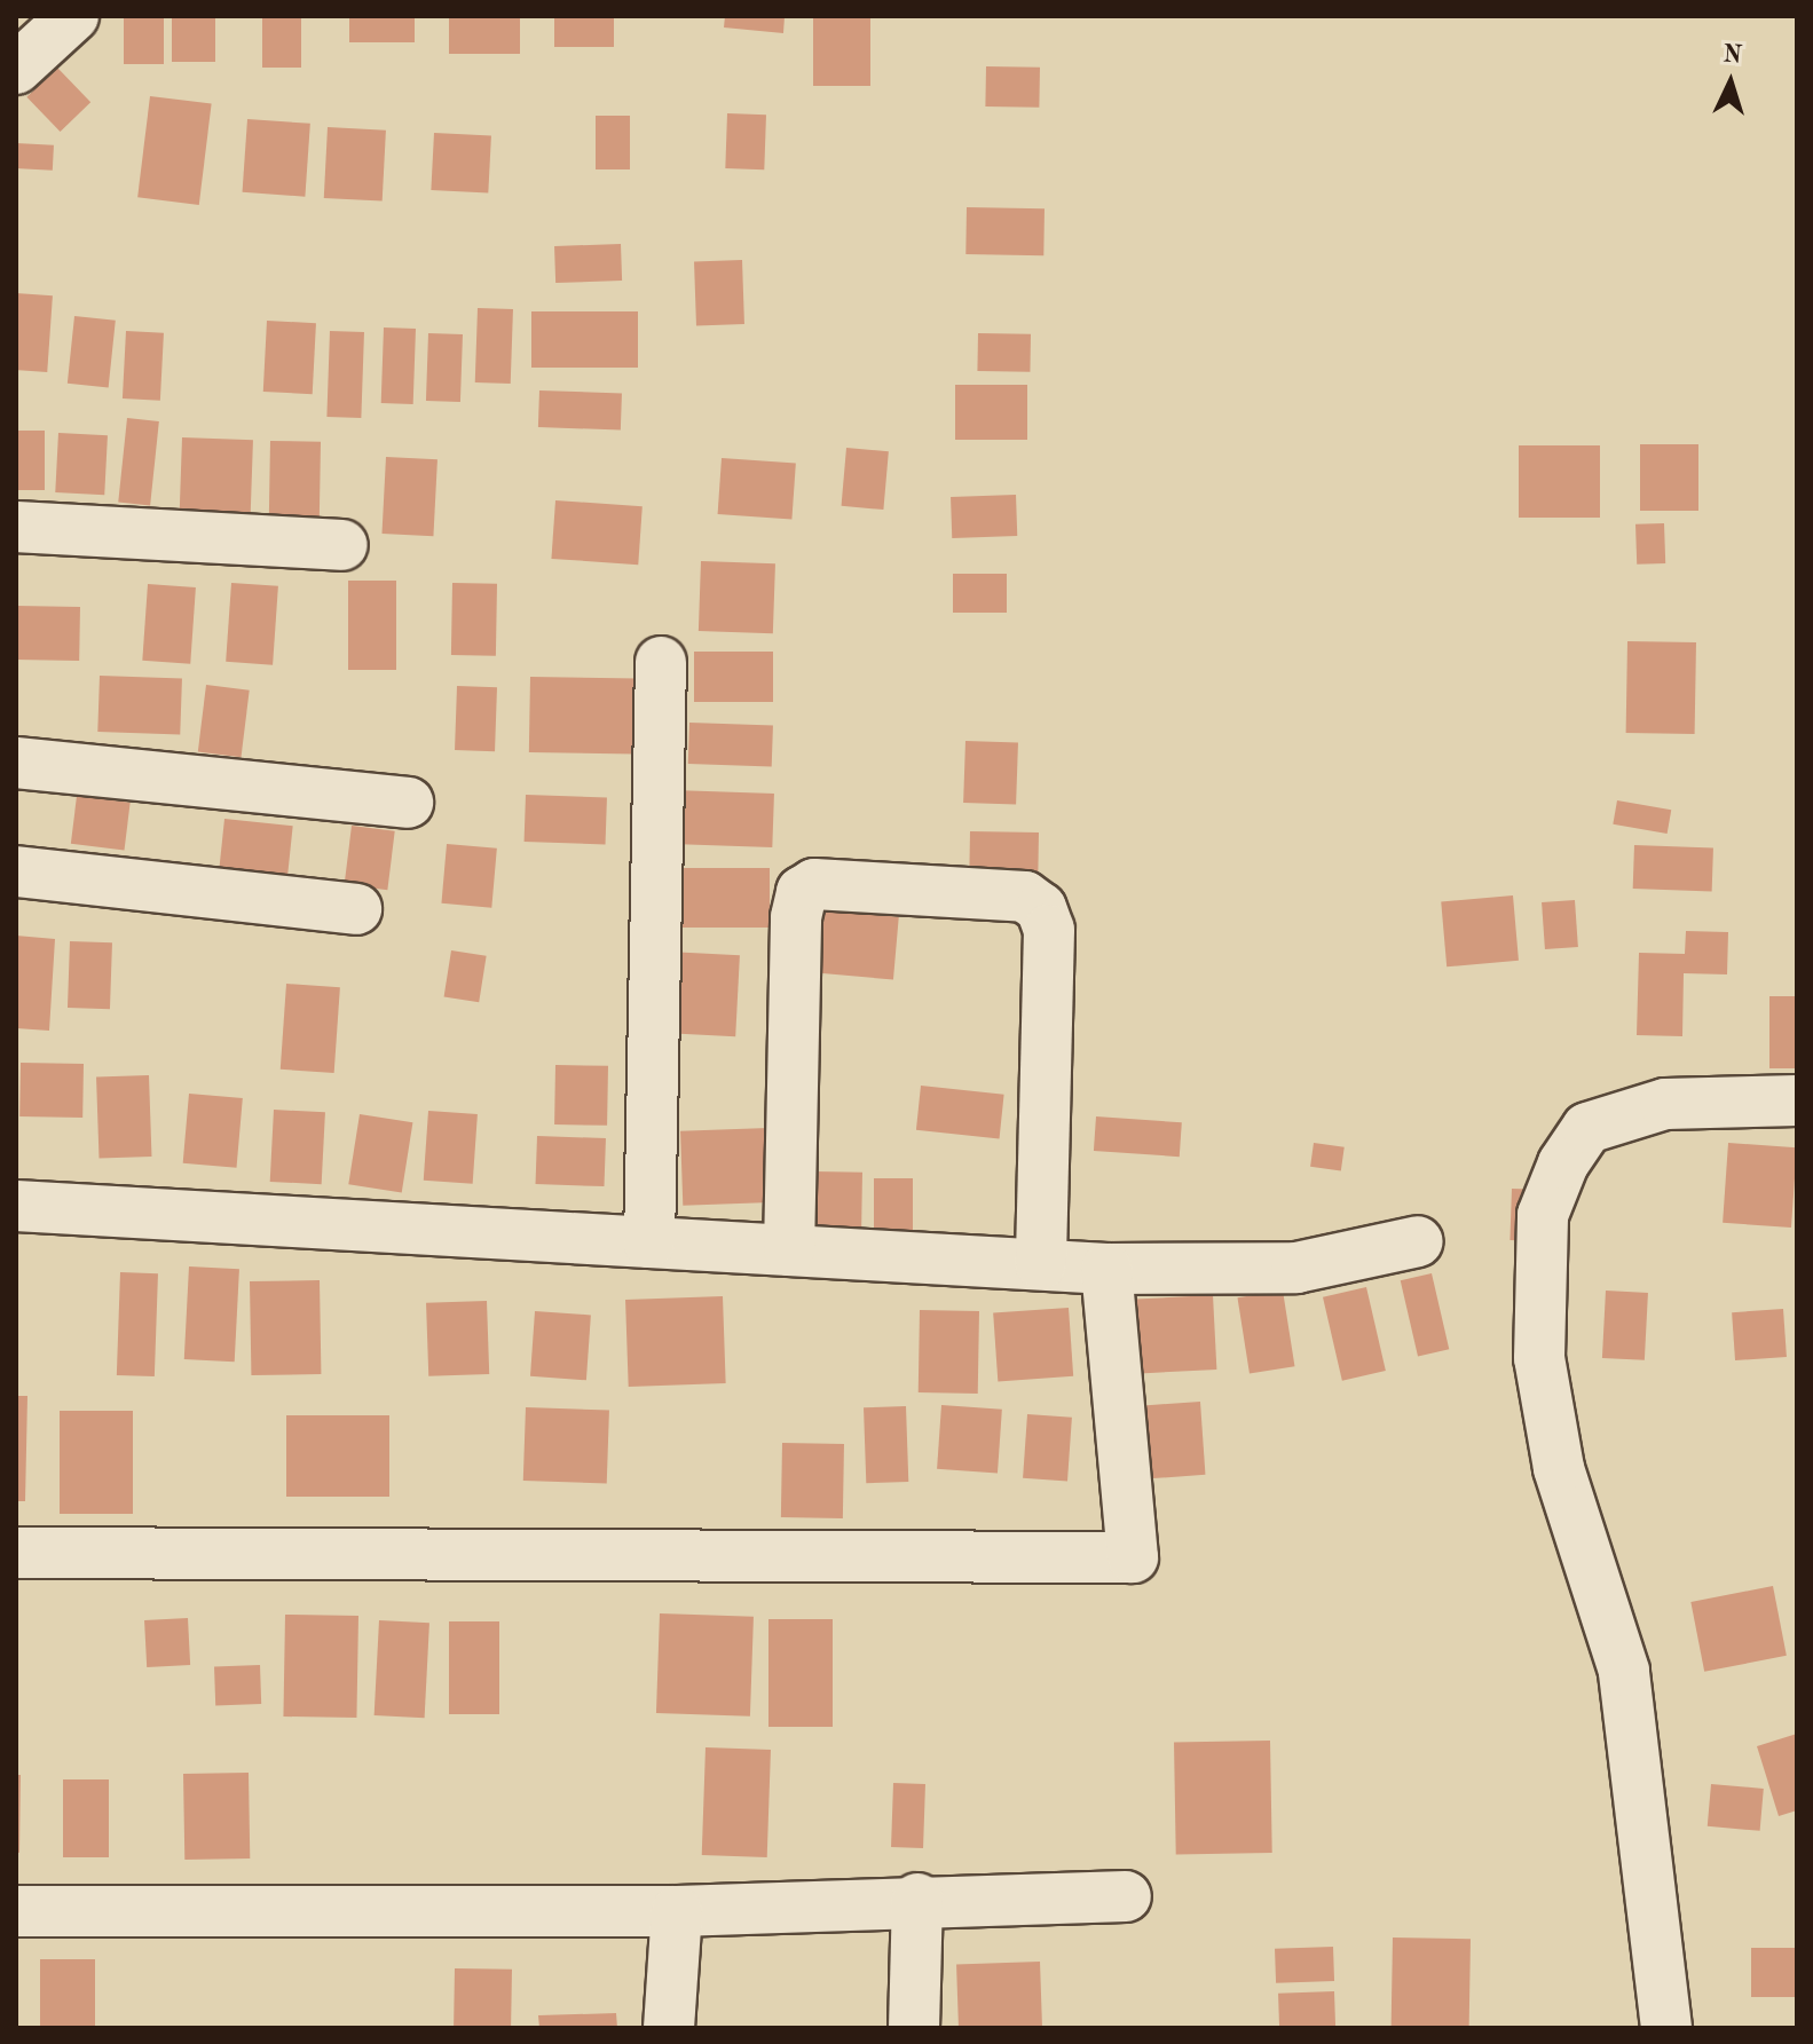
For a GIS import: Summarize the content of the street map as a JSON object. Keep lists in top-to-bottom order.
{
  "north": "top"
}
